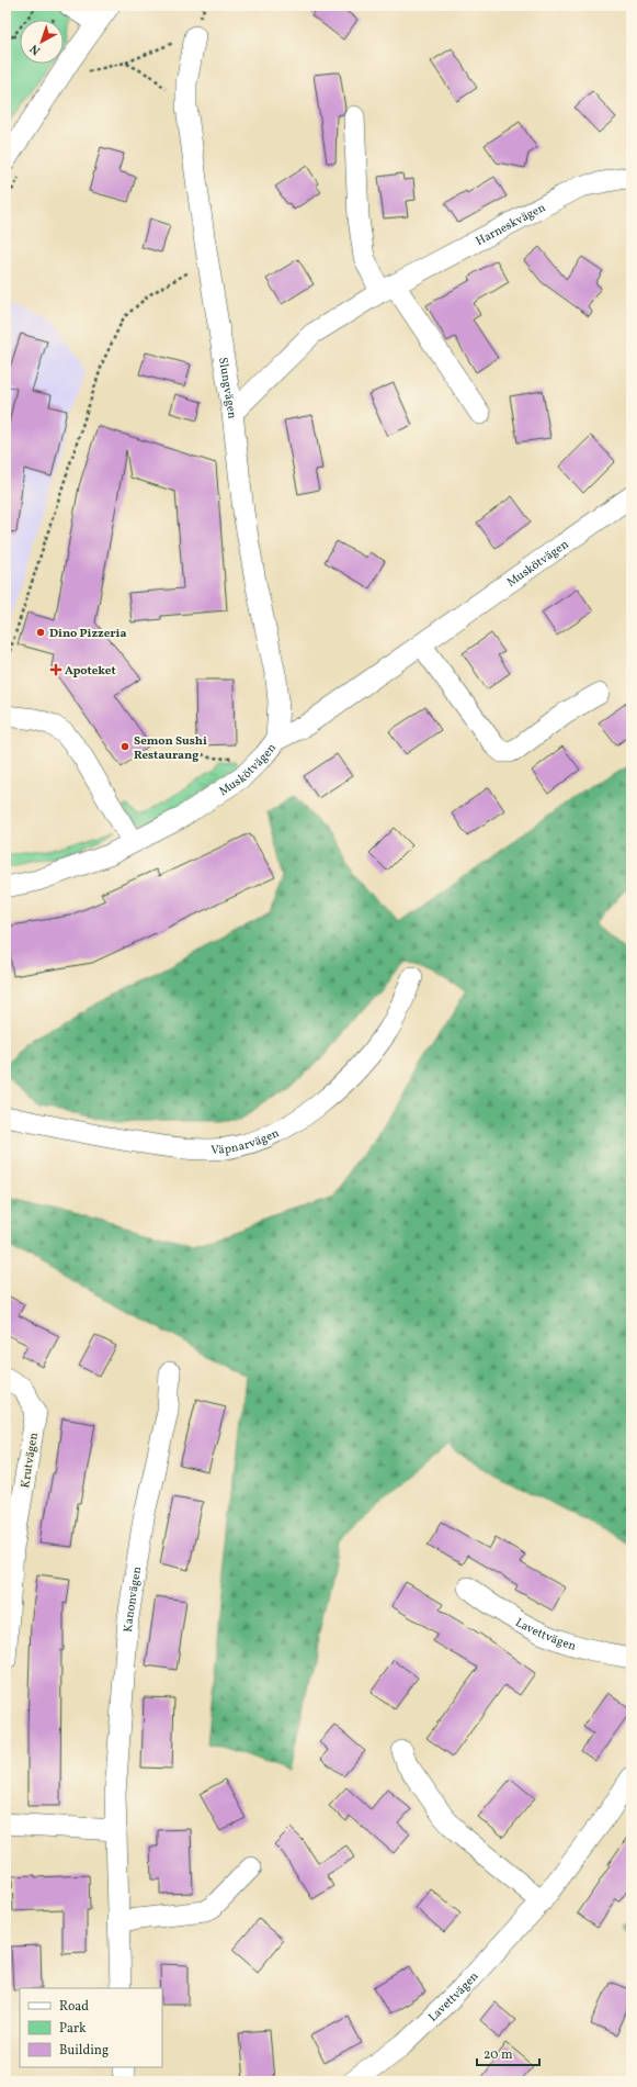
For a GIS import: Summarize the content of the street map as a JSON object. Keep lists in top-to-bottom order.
{
  "streets": {
    "street": [
      "Harneskvägen",
      "Slungvägen",
      "Muskötvägen",
      "Väpnarvägen",
      "Krutvägen",
      "Kanonvägen",
      "Lavettvägen"
    ]
  },
  "crossings": [
    ["Harneskvägen", "Slungvägen"],
    ["Slungvägen", "Muskötvägen"]
  ],
  "places": {
    "other": ["Dino Pizzeria", "Semon Sushi Restaurang"],
    "health": ["Apoteket"]
  },
  "legend": ["Road", "Park", "Building"],
  "scale_bar": "20 m",
  "north": "bottom left"
}
